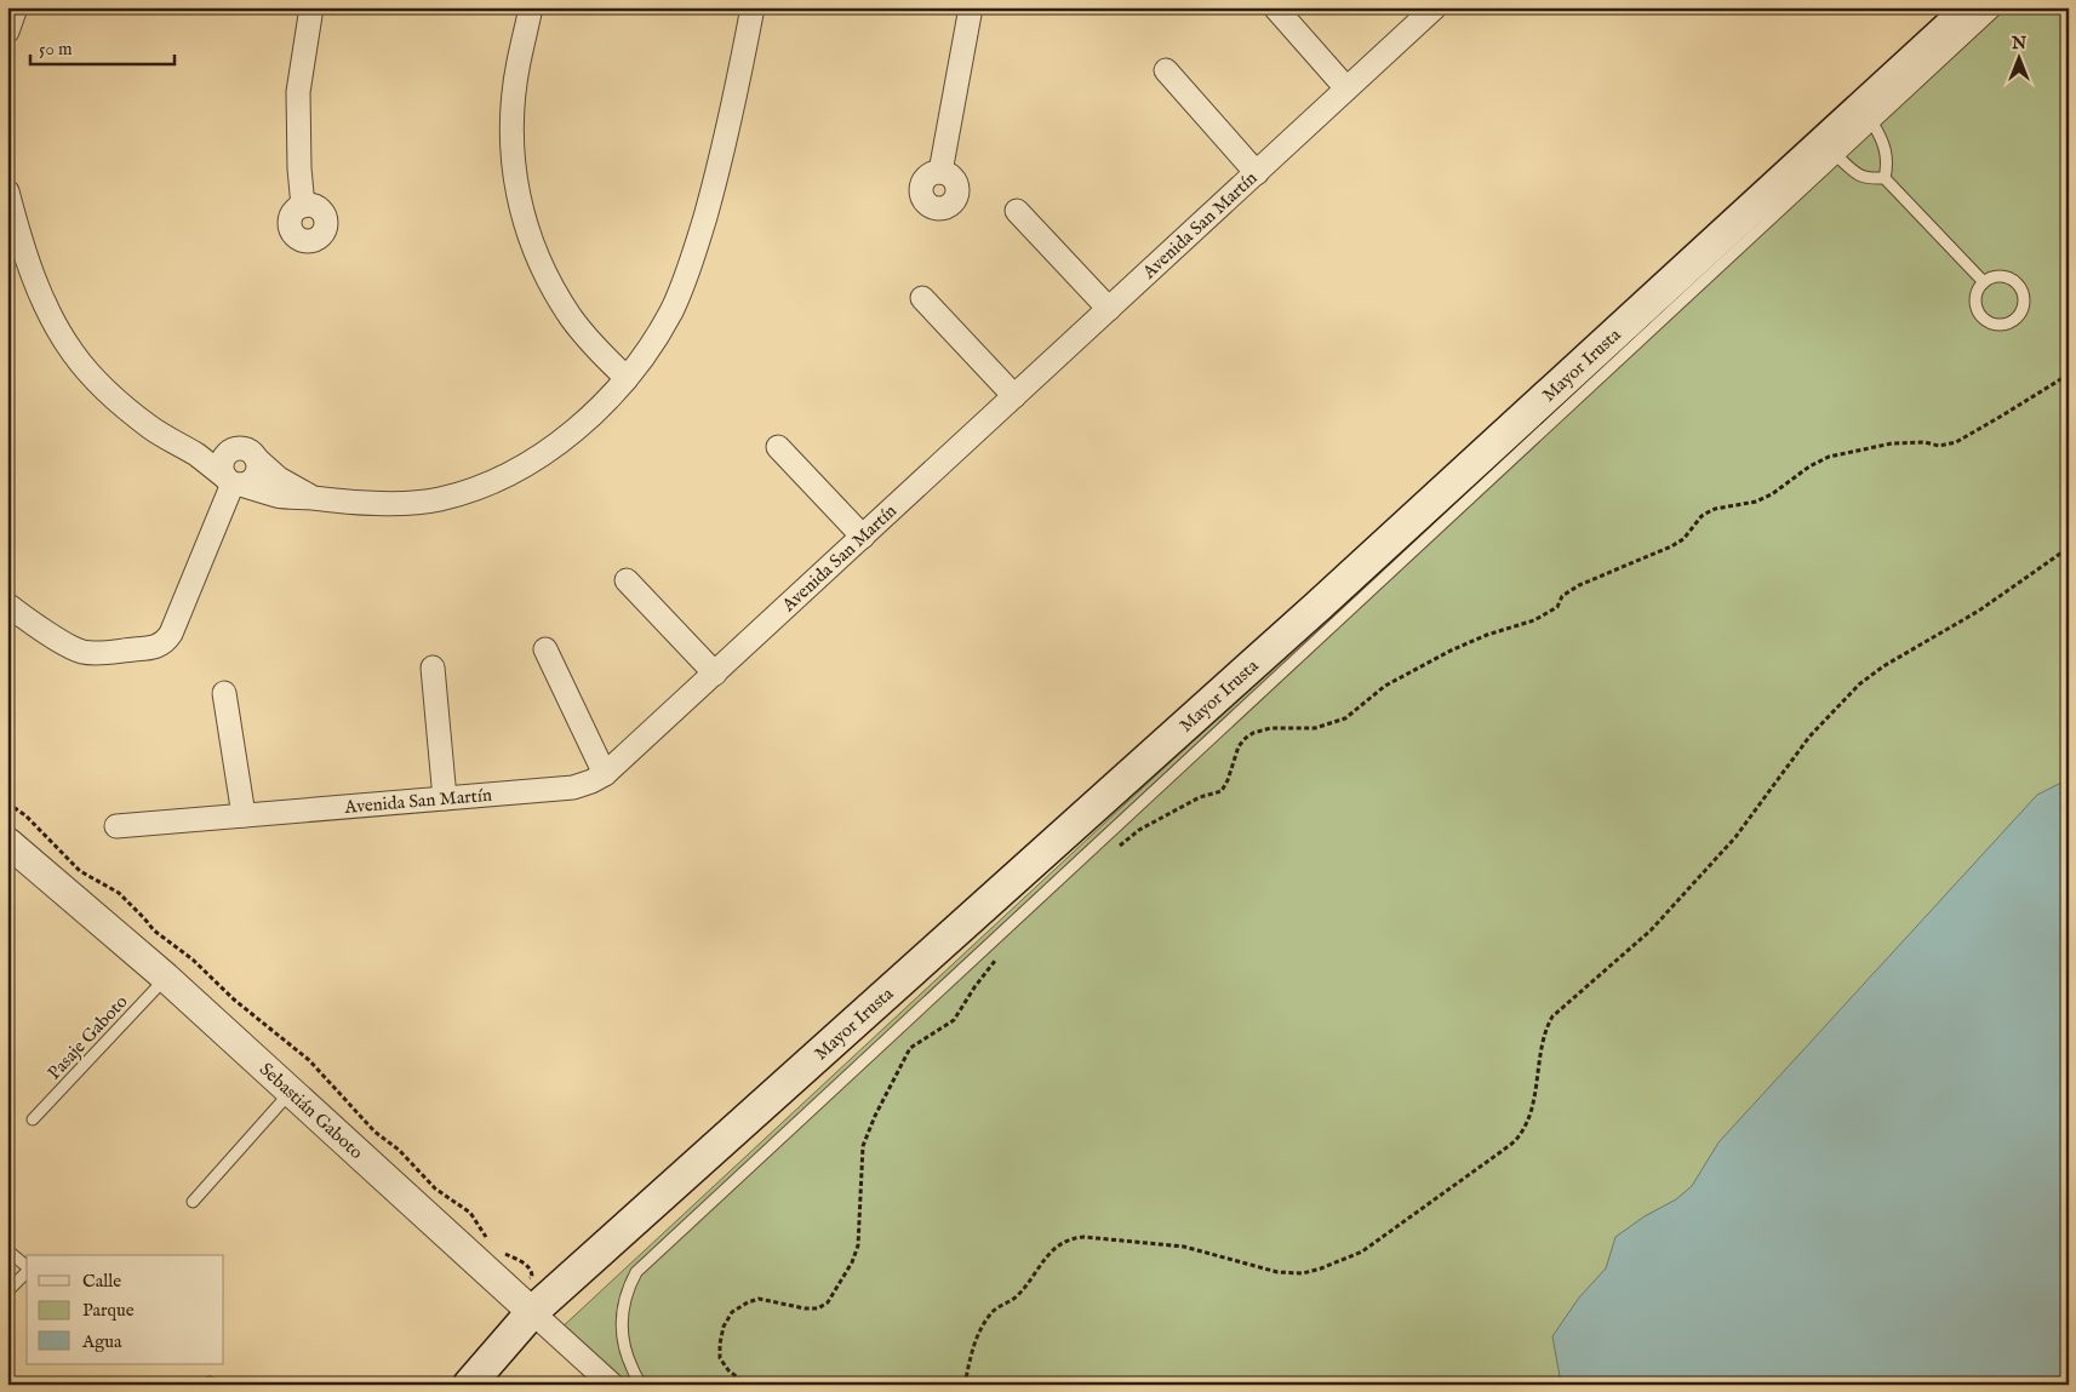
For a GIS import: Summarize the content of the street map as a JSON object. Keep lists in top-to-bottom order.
{
  "streets": {
    "main road": ["Mayor Irusta"],
    "street": ["Avenida San Martín", "Sebastián Gaboto"],
    "lane": ["Pasaje Gaboto"]
  },
  "crossings": [
    ["Mayor Irusta", "Sebastián Gaboto"],
    ["Pasaje Gaboto", "Sebastián Gaboto"]
  ],
  "legend": ["Calle", "Parque", "Agua"],
  "scale_bar": "50 m",
  "north": "top"
}
